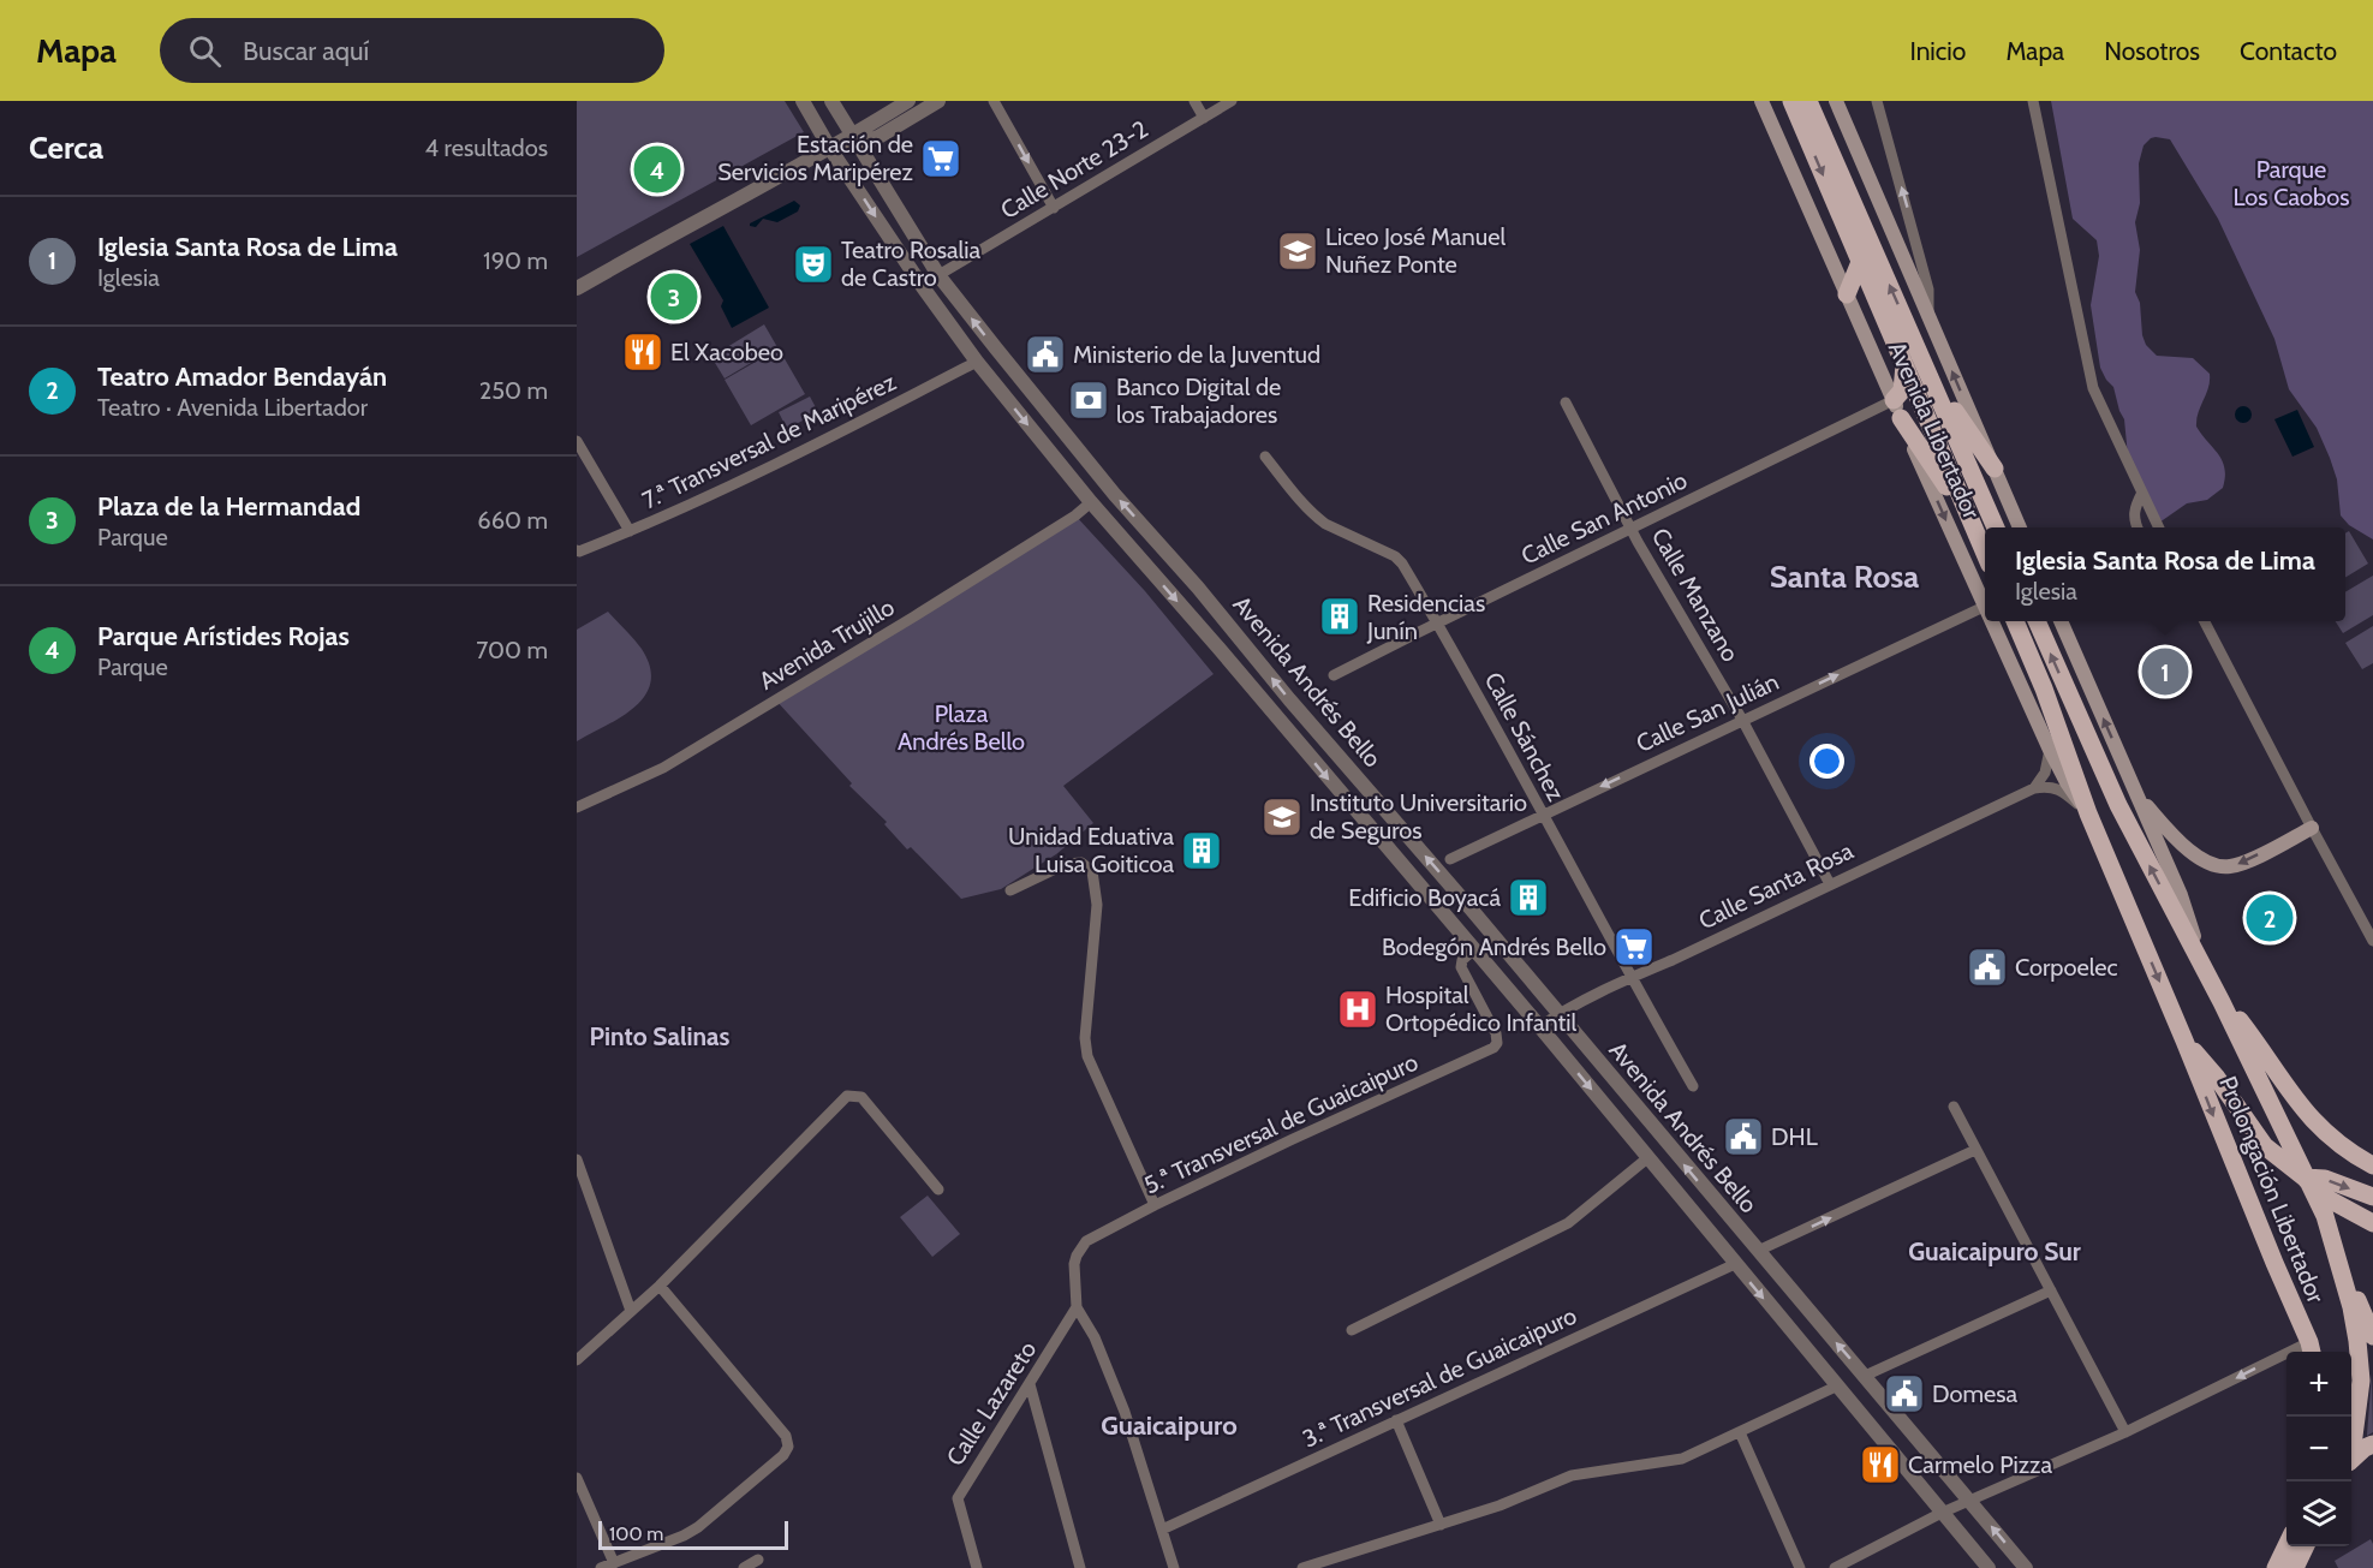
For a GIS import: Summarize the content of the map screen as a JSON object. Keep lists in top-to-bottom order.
{
  "streets": {
    "main road": ["Avenida Libertador", "Prolongación Libertador"],
    "street": [
      "Calle Norte 23-2",
      "7.ª Transversal de Maripérez",
      "Calle San Antonio",
      "Calle Manzano",
      "Avenida Trujillo",
      "Avenida Andrés Bello",
      "Calle San Julián",
      "Calle Sánchez",
      "Calle Santa Rosa",
      "5.ª Transversal de Guaicaipuro",
      "3.ª Transversal de Guaicaipuro",
      "Calle Lazareto"
    ]
  },
  "crossings": [
    ["Calle Norte 23-2", "Avenida Andrés Bello"],
    ["Avenida Libertador", "Calle San Antonio"],
    ["Avenida Libertador", "Calle San Julián"],
    ["Avenida Libertador", "Prolongación Libertador"],
    ["7.ª Transversal de Maripérez", "Avenida Andrés Bello"],
    ["Calle San Antonio", "Calle Manzano"],
    ["Calle San Antonio", "Calle Sánchez"],
    ["Calle Manzano", "Calle San Julián"],
    ["Calle Manzano", "Calle Santa Rosa"],
    ["Avenida Trujillo", "Avenida Andrés Bello"],
    ["Avenida Andrés Bello", "Calle Santa Rosa"],
    ["Avenida Andrés Bello", "5.ª Transversal de Guaicaipuro"],
    ["Avenida Andrés Bello", "3.ª Transversal de Guaicaipuro"],
    ["Calle San Julián", "Calle Sánchez"],
    ["Calle Sánchez", "Calle Santa Rosa"],
    ["5.ª Transversal de Guaicaipuro", "Calle Lazareto"]
  ],
  "districts": [
    "Santa Rosa",
    "Pinto Salinas",
    "Guaicaipuro Sur",
    "Guaicaipuro"
  ],
  "parks": ["Parque Los Caobos", "Plaza Andrés Bello"],
  "places": {
    "supermarket": ["Estación de Servicios Maripérez", "Bodegón Andrés Bello"],
    "school or university": ["Liceo José Manuel Nuñez Ponte", "Instituto Universitario de Seguros"],
    "theatre": ["Teatro Rosalia de Castro"],
    "restaurant": ["El Xacobeo", "Carmelo Pizza"],
    "public building": [
      "Ministerio de la Juventud",
      "Corpoelec",
      "DHL",
      "Domesa"
    ],
    "bank": ["Banco Digital de los Trabajadores"],
    "building": ["Residencias Junín", "Unidad Eduativa Luisa Goiticoa", "Edificio Boyacá"],
    "hospital": ["Hospital Ortopédico Infantil"]
  },
  "scale_bar": "100 m",
  "page": {
    "header": "Mapa",
    "search": "Buscar aquí",
    "nav": [
      "Inicio",
      "Mapa",
      "Nosotros",
      "Contacto"
    ],
    "heading": ["Cerca", "4 resultados"],
    "pins": [
      "4",
      "3",
      "1",
      "2"
    ],
    "list": [
      {
        "mark": "1",
        "name": "Iglesia Santa Rosa de Lima",
        "note": "Iglesia",
        "value": "190 m"
      },
      {
        "mark": "2",
        "name": "Teatro Amador Bendayán",
        "note": "Teatro · Avenida Libertador",
        "value": "250 m"
      },
      {
        "mark": "3",
        "name": "Plaza de la Hermandad",
        "note": "Parque",
        "value": "660 m"
      },
      {
        "mark": "4",
        "name": "Parque Arístides Rojas",
        "note": "Parque",
        "value": "700 m"
      }
    ],
    "popup": ["Iglesia Santa Rosa de Lima", "Iglesia"],
    "map_buttons": ["+", "−"],
    "scale": "100 m"
  }
}
